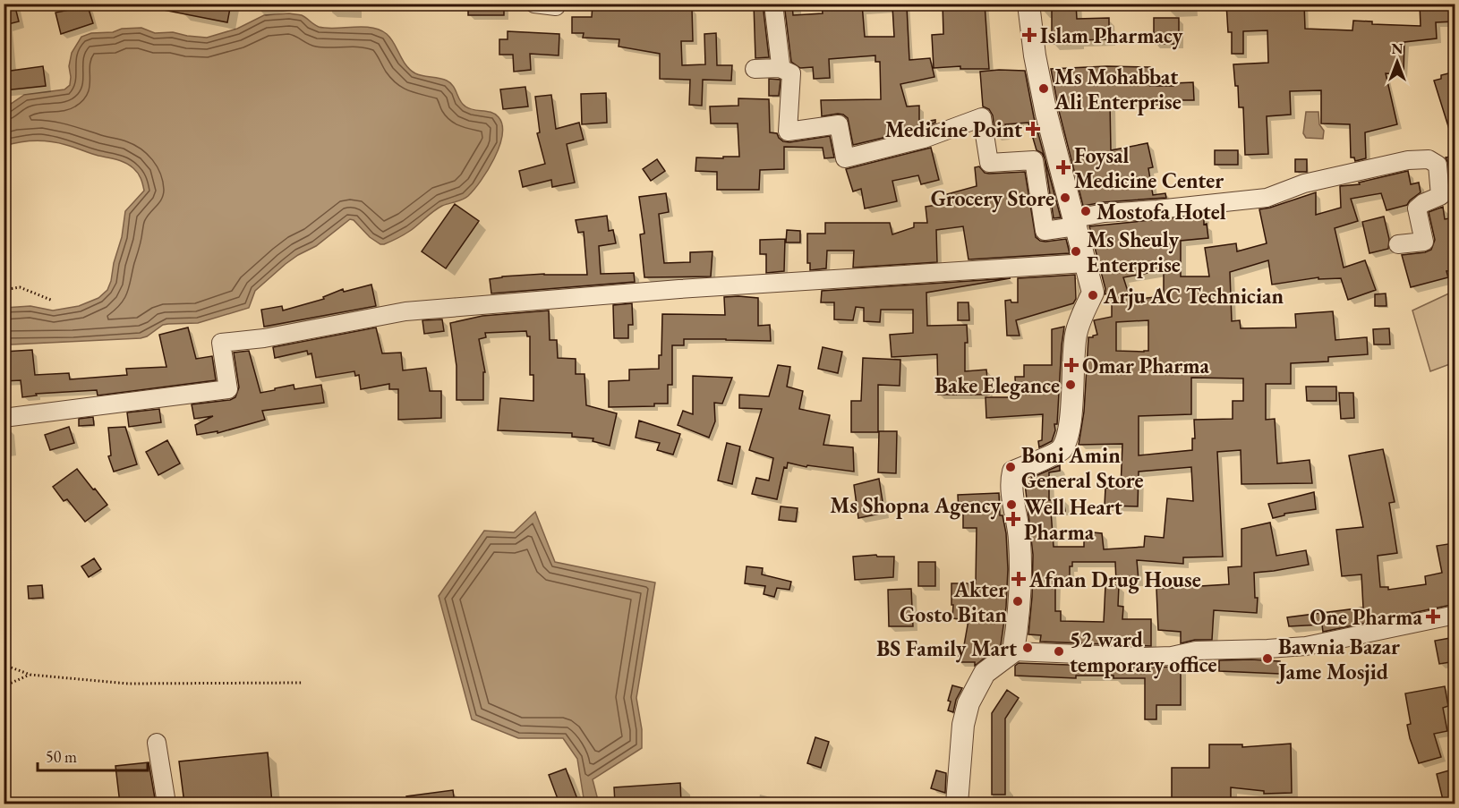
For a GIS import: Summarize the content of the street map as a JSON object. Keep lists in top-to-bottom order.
{
  "places": {
    "health": [
      "Islam Pharmacy",
      "Medicine Point",
      "Foysal Medicine Center",
      "Omar Pharma",
      "Well Heart Pharma",
      "Afnan Drug House",
      "One Pharma"
    ],
    "other": [
      "Ms Mohabbat Ali Enterprise",
      "Grocery Store",
      "Mostofa Hotel",
      "Ms Sheuly Enterprise",
      "Arju AC Technician",
      "Bake Elegance",
      "Boni Amin General Store",
      "Ms Shopna Agency",
      "Akter Gosto Bitan",
      "BS Family Mart",
      "52 ward temporary office",
      "Bawnia Bazar Jame Mosjid"
    ]
  },
  "scale_bar": "50 m",
  "north": "top"
}
